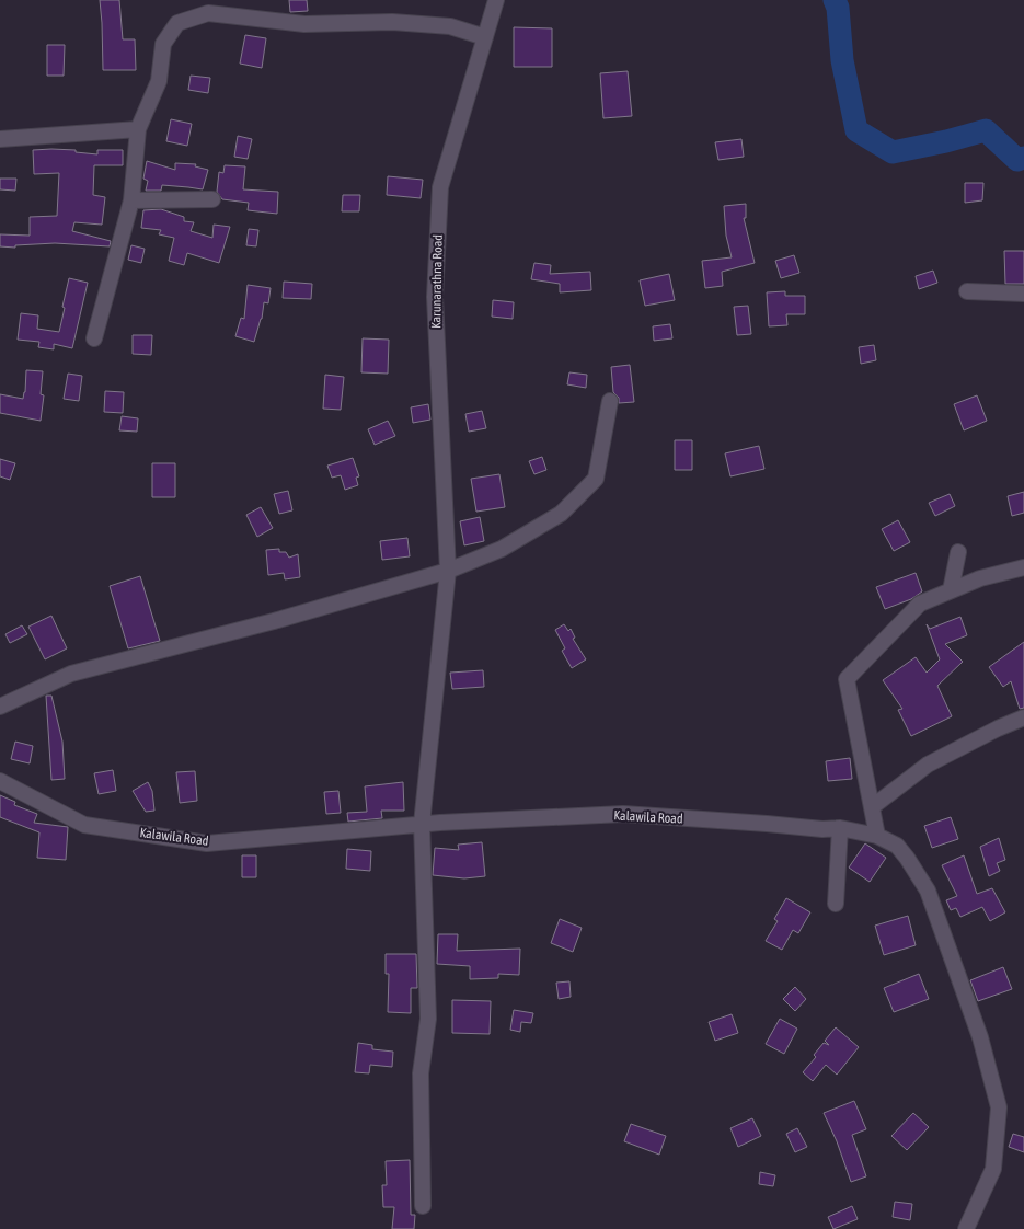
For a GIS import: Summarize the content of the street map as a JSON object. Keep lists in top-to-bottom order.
{
  "streets": {
    "street": ["Karunarathna Road", "Kalawila Road"]
  },
  "crossings": [
    ["Karunarathna Road", "Kalawila Road"]
  ]
}
